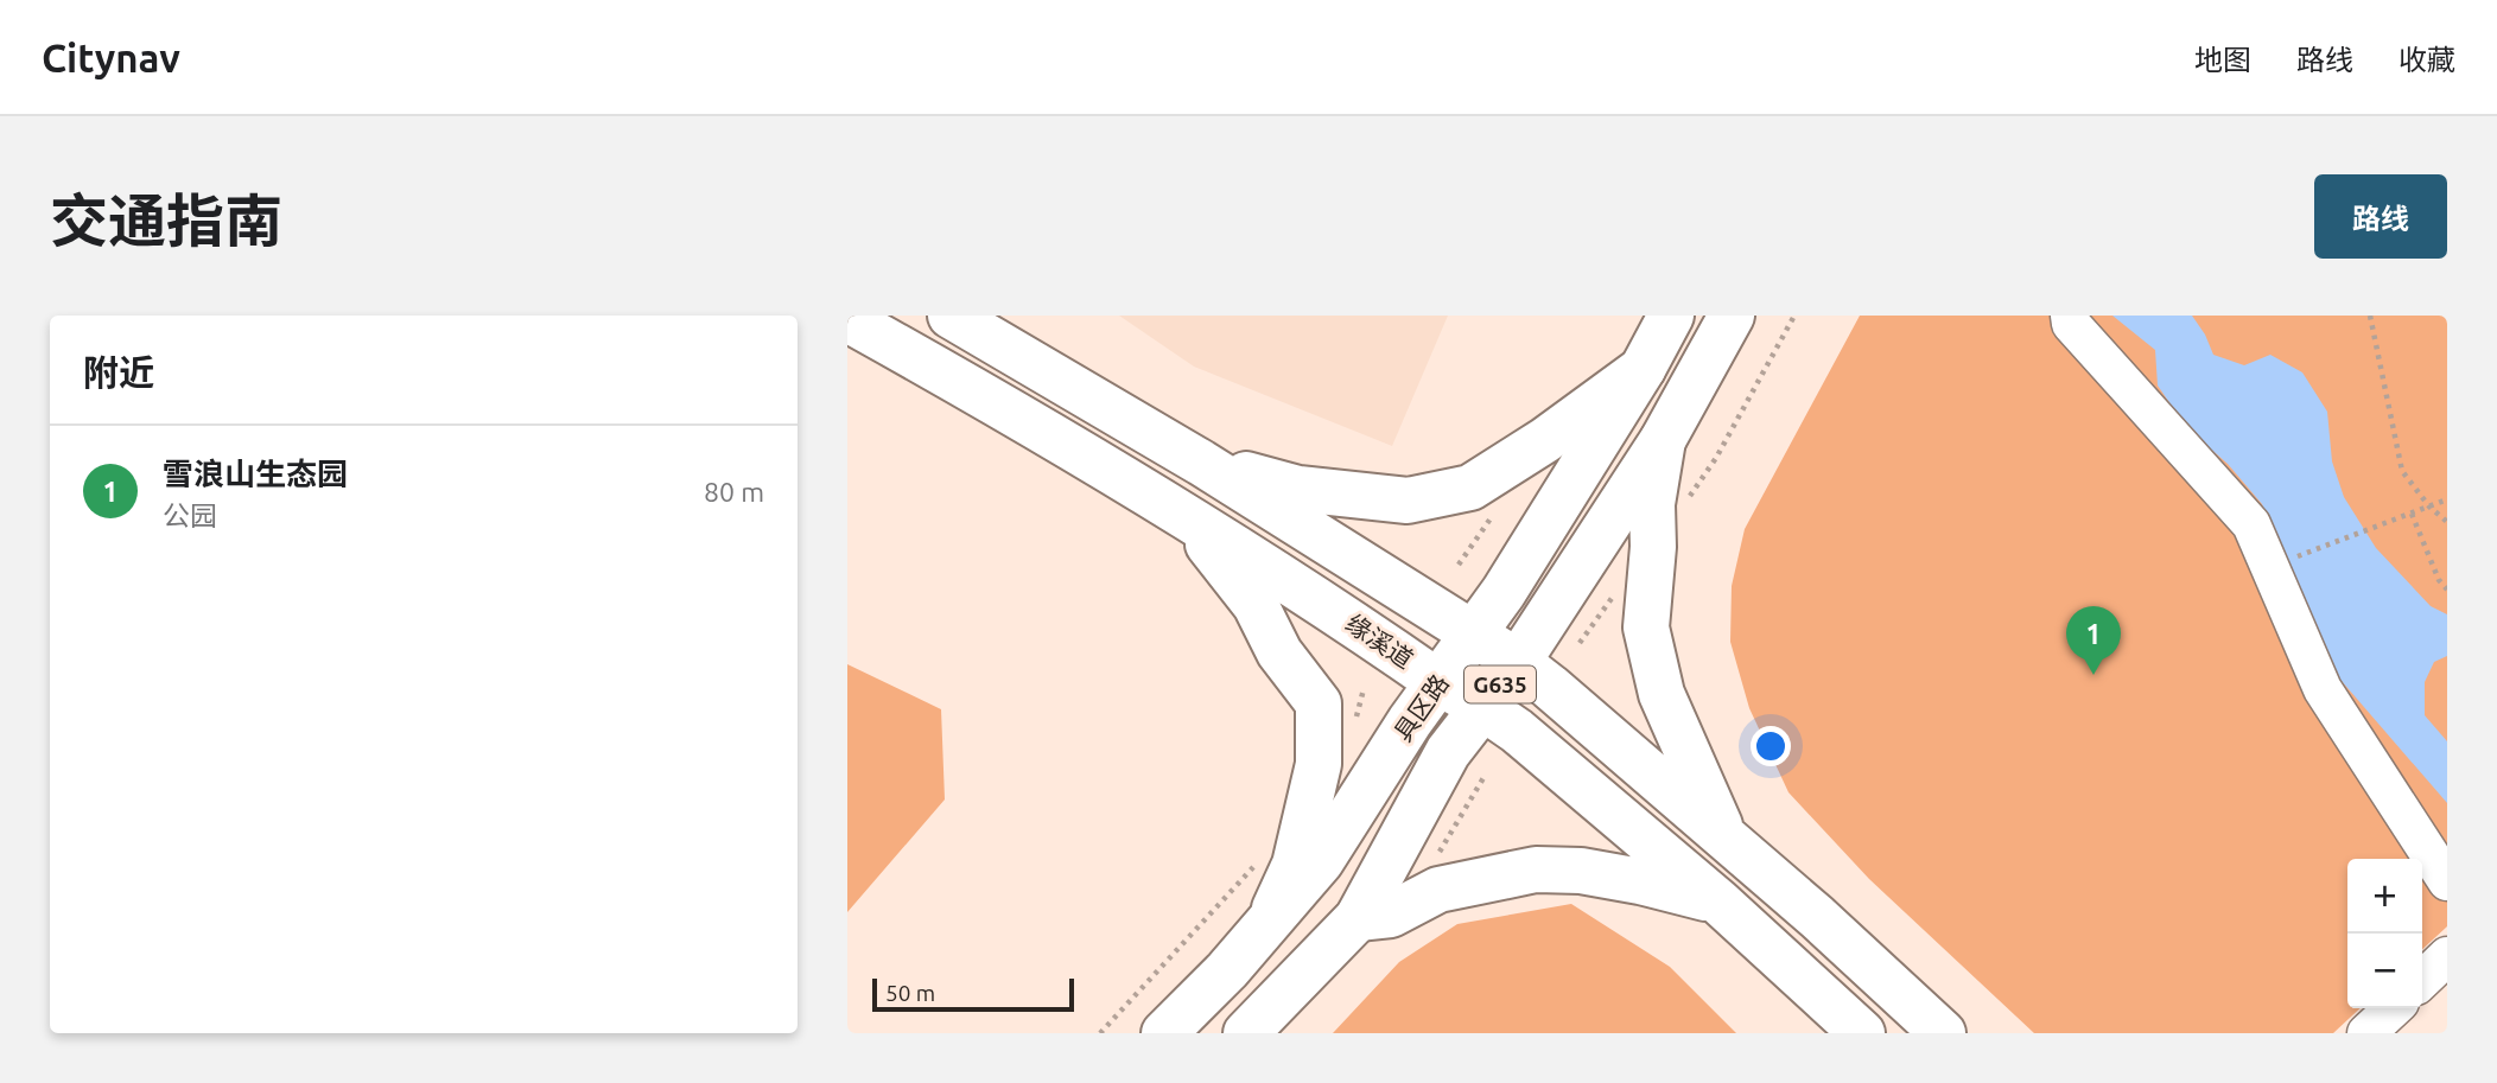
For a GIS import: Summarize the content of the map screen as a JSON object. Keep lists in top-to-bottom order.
{
  "streets": {
    "main road": ["缘溪道", "G635", "具区路"]
  },
  "crossings": [
    ["缘溪道", "具区路"]
  ],
  "scale_bar": "50 m",
  "page": {
    "header": "Citynav",
    "nav": ["地图", "路线", "收藏"],
    "title": "交通指南",
    "buttons": "路线",
    "heading": "附近",
    "list": [
      {
        "mark": "1",
        "name": "雪浪山生态园",
        "note": "公园",
        "value": "80 m"
      }
    ],
    "pins": "1",
    "map_buttons": ["+", "−"],
    "scale": "50 m"
  }
}
